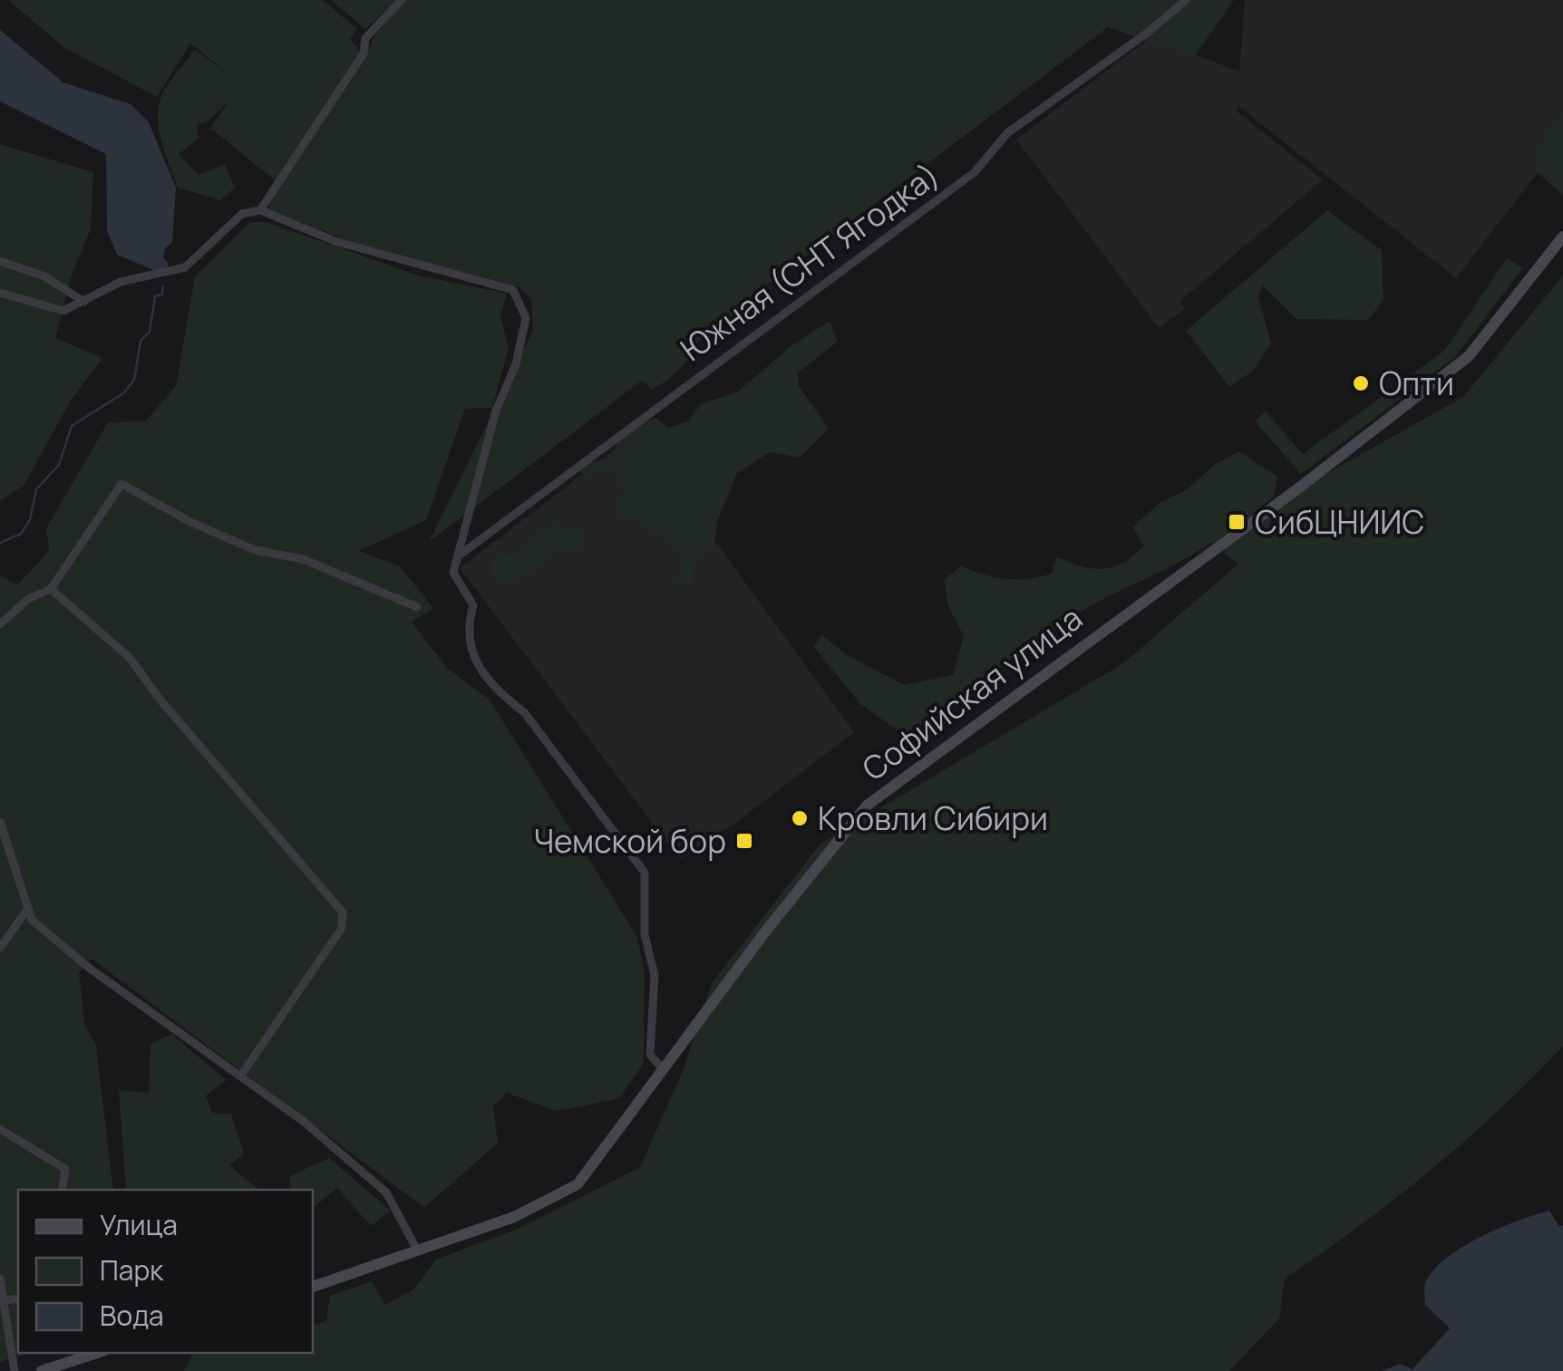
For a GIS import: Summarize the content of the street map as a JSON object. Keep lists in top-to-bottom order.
{
  "streets": {
    "main road": ["Софийская улица"],
    "street": ["Южная (СНТ Ягодка)"]
  },
  "places": {
    "other": ["Опти", "Кровли Сибири"],
    "transit": ["СибЦНИИС", "Чемской бор"]
  },
  "legend": ["Улица", "Парк", "Вода"]
}
